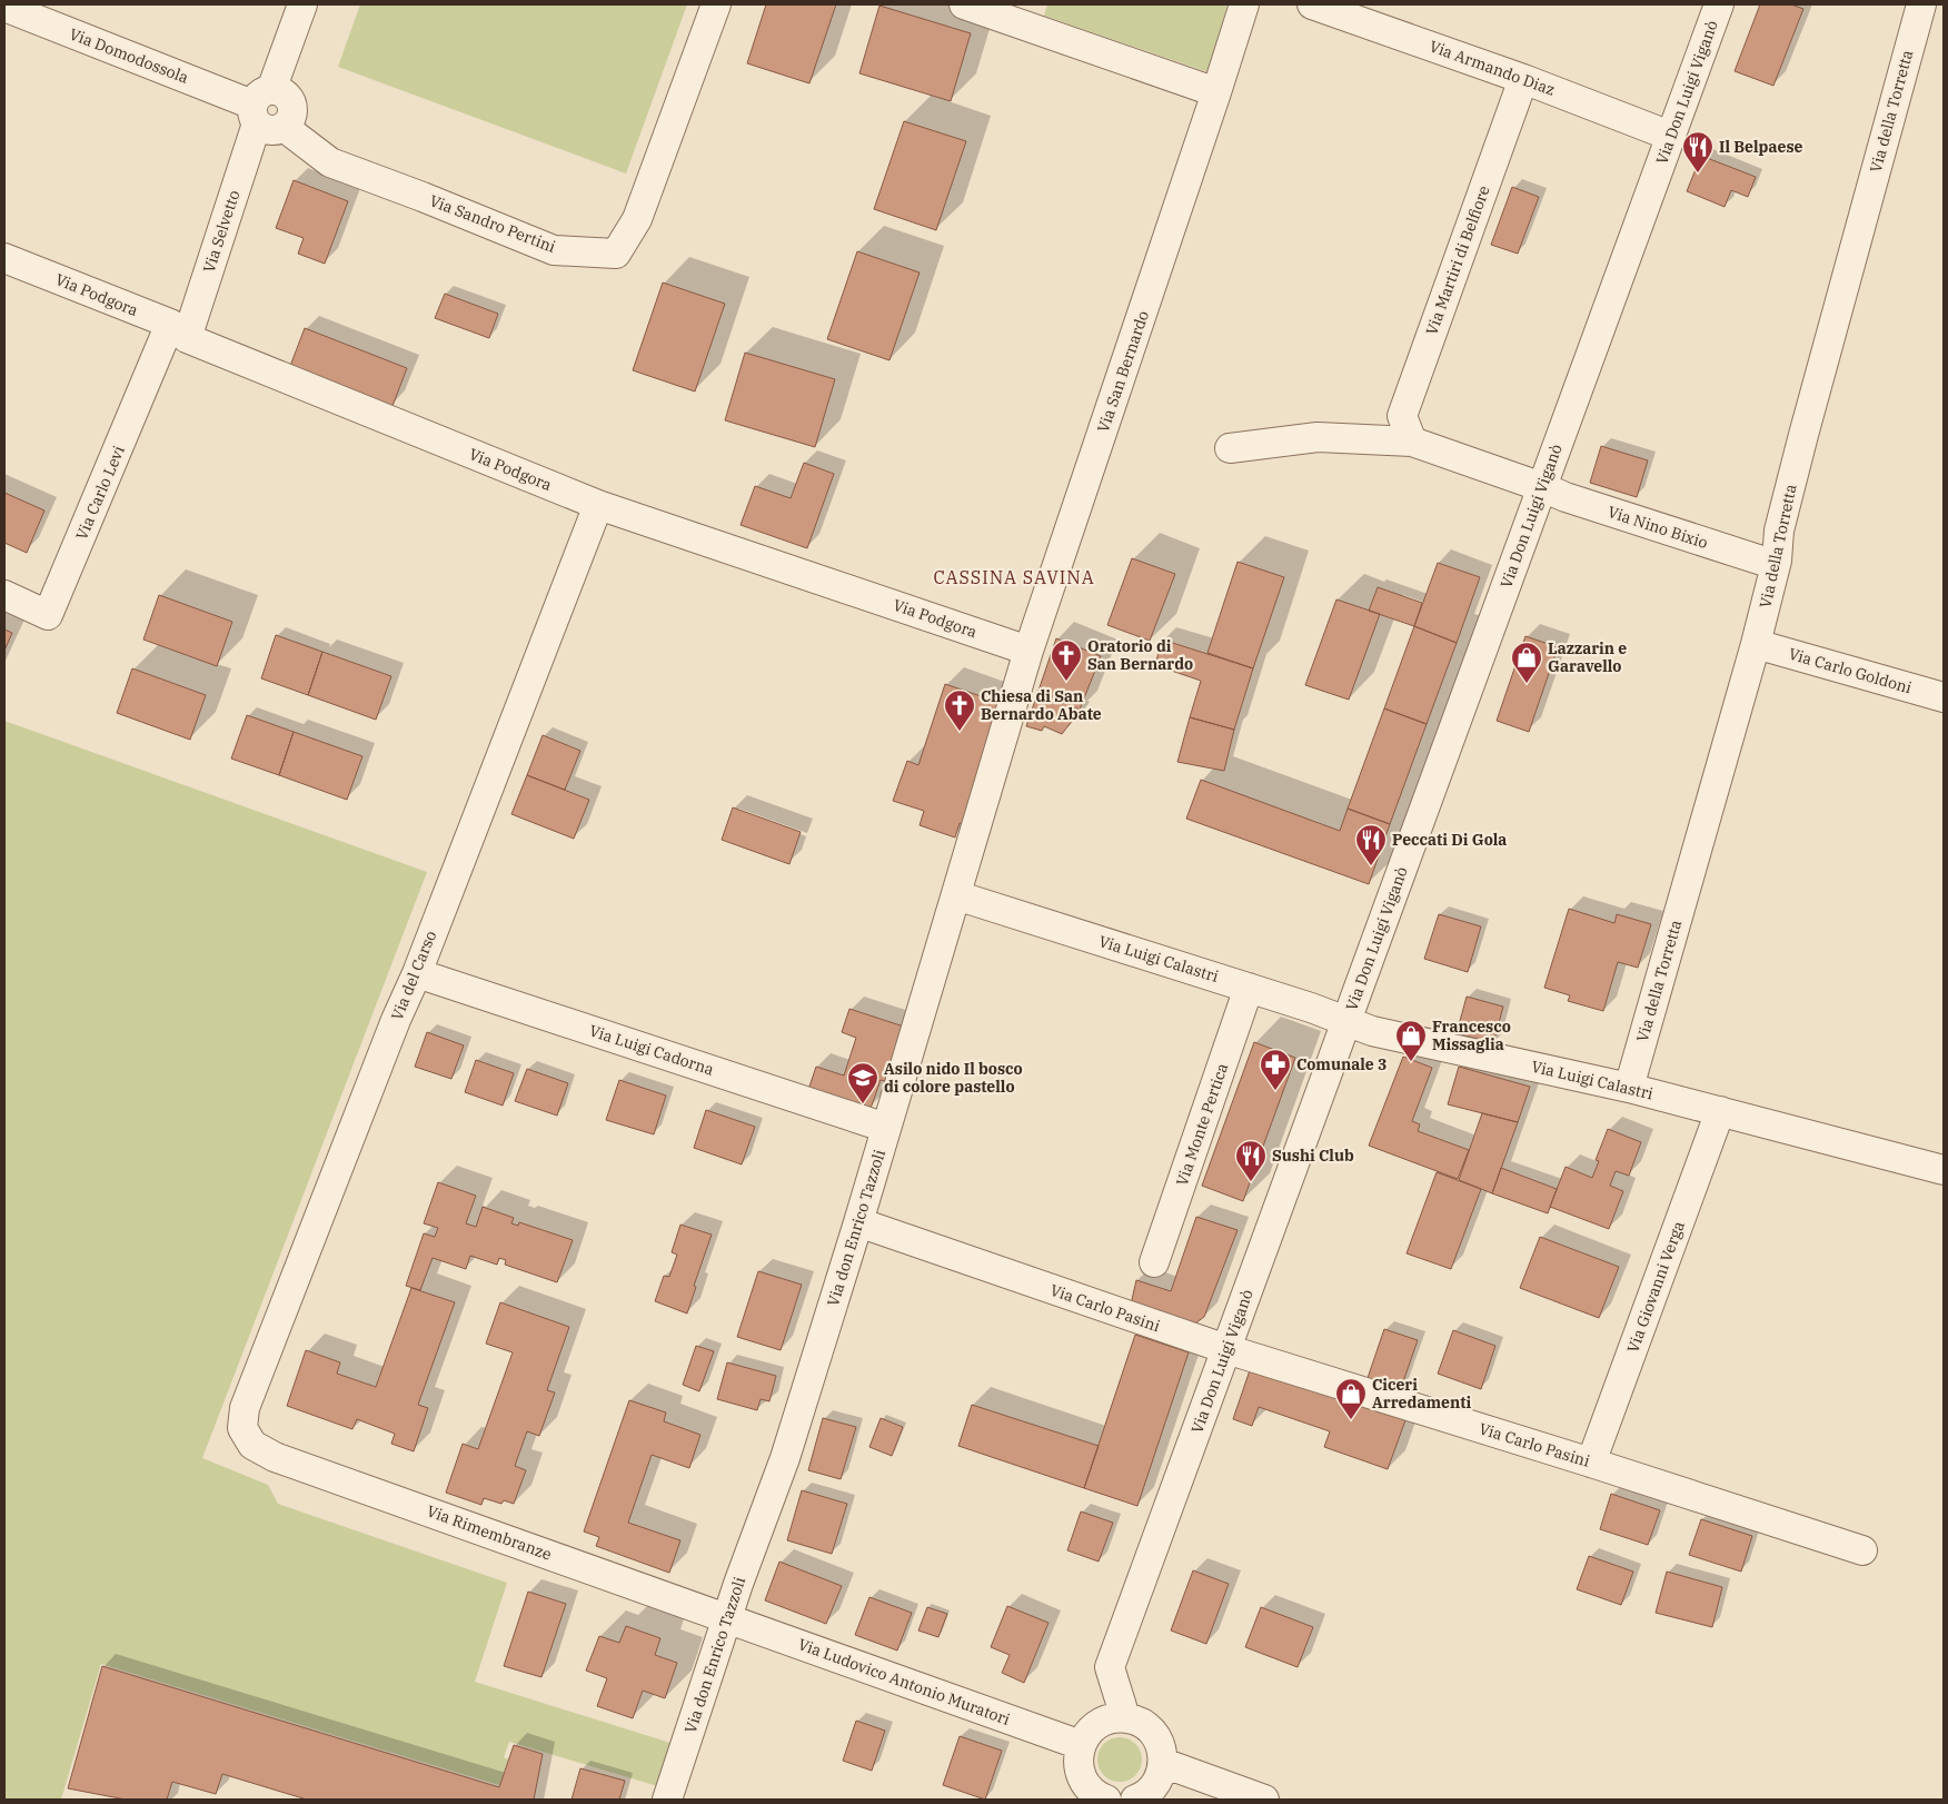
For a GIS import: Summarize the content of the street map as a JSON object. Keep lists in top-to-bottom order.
{
  "streets": {
    "street": [
      "Via Domodossola",
      "Via Armando Diaz",
      "Via Don Luigi Viganò",
      "Via della Torretta",
      "Via Sandro Pertini",
      "Via Selvetto",
      "Via Martiri di Belfiore",
      "Via Podgora",
      "Via San Bernardo",
      "Via Carlo Levi",
      "Via Nino Bixio",
      "Via Carlo Goldoni",
      "Via Luigi Calastri",
      "Via del Carso",
      "Via Luigi Cadorna",
      "Via Monte Pertica",
      "Via don Enrico Tazzoli",
      "Via Giovanni Verga",
      "Via Carlo Pasini",
      "Via Rimembranze",
      "Via Ludovico Antonio Muratori"
    ]
  },
  "crossings": [
    ["Via Domodossola", "Via Sandro Pertini"],
    ["Via Domodossola", "Via Selvetto"],
    ["Via Armando Diaz", "Via Don Luigi Viganò"],
    ["Via Armando Diaz", "Via Martiri di Belfiore"],
    ["Via Don Luigi Viganò", "Via Nino Bixio"],
    ["Via Don Luigi Viganò", "Via Luigi Calastri"],
    ["Via Don Luigi Viganò", "Via Carlo Pasini"],
    ["Via della Torretta", "Via Nino Bixio"],
    ["Via della Torretta", "Via Carlo Goldoni"],
    ["Via della Torretta", "Via Luigi Calastri"],
    ["Via Sandro Pertini", "Via Selvetto"],
    ["Via Selvetto", "Via Podgora"],
    ["Via Selvetto", "Via Carlo Levi"],
    ["Via Martiri di Belfiore", "Via Nino Bixio"],
    ["Via Podgora", "Via San Bernardo"],
    ["Via Podgora", "Via Carlo Levi"],
    ["Via Podgora", "Via del Carso"],
    ["Via Podgora", "Via don Enrico Tazzoli"],
    ["Via San Bernardo", "Via don Enrico Tazzoli"],
    ["Via Luigi Calastri", "Via Monte Pertica"],
    ["Via Luigi Calastri", "Via don Enrico Tazzoli"],
    ["Via Luigi Calastri", "Via Giovanni Verga"],
    ["Via del Carso", "Via Luigi Cadorna"],
    ["Via del Carso", "Via Rimembranze"],
    ["Via Luigi Cadorna", "Via don Enrico Tazzoli"],
    ["Via don Enrico Tazzoli", "Via Carlo Pasini"],
    ["Via don Enrico Tazzoli", "Via Rimembranze"],
    ["Via don Enrico Tazzoli", "Via Ludovico Antonio Muratori"],
    ["Via Giovanni Verga", "Via Carlo Pasini"],
    ["Via Rimembranze", "Via Ludovico Antonio Muratori"]
  ],
  "districts": ["CASSINA SAVINA"],
  "places": {
    "restaurant": ["Il Belpaese", "Peccati Di Gola", "Sushi Club"],
    "church": ["Oratorio di San Bernardo", "Chiesa di San Bernardo Abate"],
    "shop": ["Lazzarin e Garavello", "Francesco Missaglia", "Ciceri Arredamenti"],
    "pharmacy": ["Comunale 3"],
    "school or university": ["Asilo nido Il bosco di colore pastello"]
  }
}
